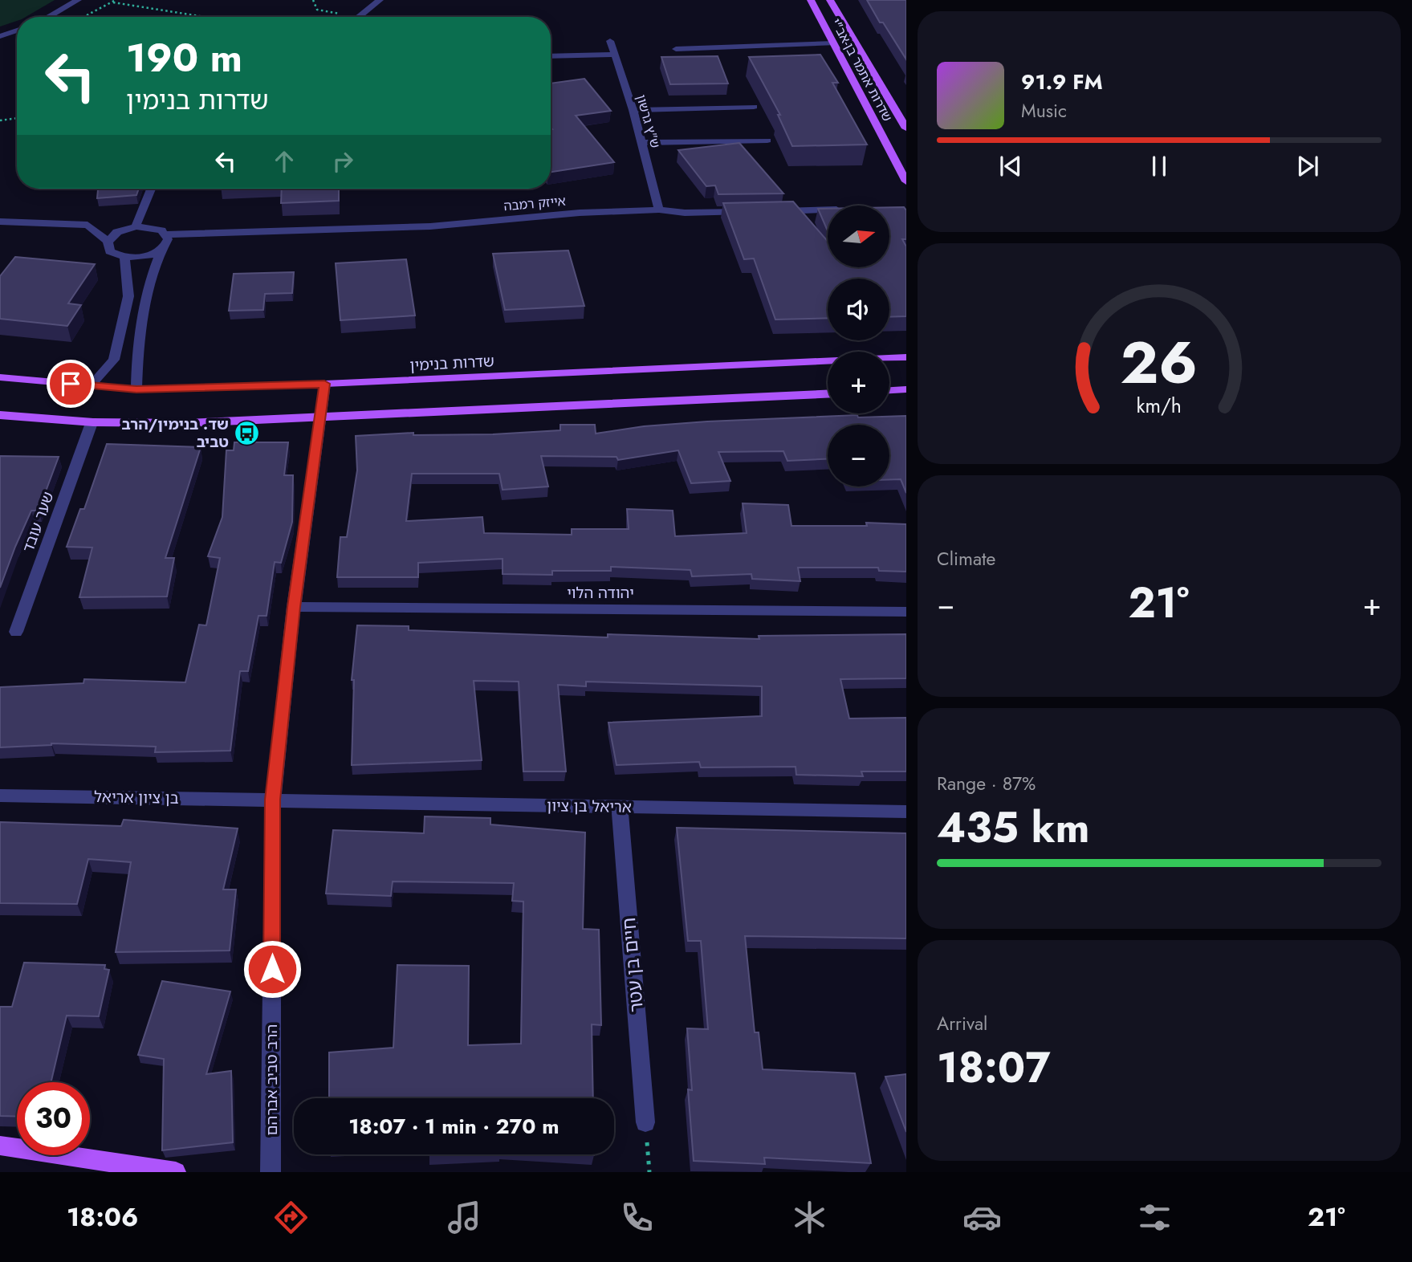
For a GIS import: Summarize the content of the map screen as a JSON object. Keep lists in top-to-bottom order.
{
  "streets": {
    "main road": ["שדרות אתמר בן-אב\"י", "שדרות בנימין"],
    "street": [
      "ש\"ץ גרשון",
      "אייזק רמבה",
      "שער עובד",
      "יהודה הלוי",
      "בן ציון אריאל",
      "אריאל בן ציון",
      "חיים בן עטר",
      "הרב טביב אברהם"
    ]
  },
  "crossings": [
    ["ש\"ץ גרשון", "אייזק רמבה"],
    ["שדרות בנימין", "הרב טביב אברהם"],
    ["יהודה הלוי", "הרב טביב אברהם"],
    ["בן ציון אריאל", "אריאל בן ציון"],
    ["בן ציון אריאל", "הרב טביב אברהם"],
    ["אריאל בן ציון", "חיים בן עטר"],
    ["אריאל בן ציון", "הרב טביב אברהם"]
  ],
  "places": {
    "bus stop": ["שד. בנימין/הרב טביב"]
  },
  "north": "right",
  "page": {
    "turn": ["190 m", "שדרות בנימין"],
    "song": ["91.9 FM", "Music"],
    "map_buttons": ["+", "−"],
    "tile": [
      "Climate",
      ["Range · 87%", "435 km"],
      ["Arrival", "18:07"]
    ],
    "heat": ["−", "21°", "+"],
    "limit": "30",
    "trip": "18:07 · 1 min · 270 m",
    "tabs": ["18:06", "21°"],
    "gauge": ["26", "km/h"]
  }
}
